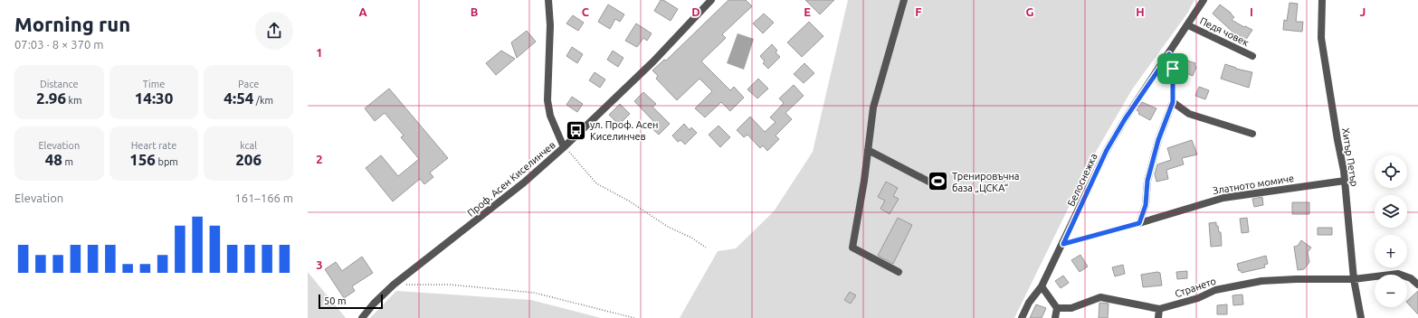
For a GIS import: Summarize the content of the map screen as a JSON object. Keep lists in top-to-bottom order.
{
  "streets": {
    "street": [
      "Педя човек",
      "Хитър Петър",
      "Проф. Асен Киселинчев",
      "Белоснежка",
      "Златното момиче",
      "Странето"
    ]
  },
  "crossings": [
    ["Педя човек", "Белоснежка"],
    ["Хитър Петър", "Златното момиче"],
    ["Хитър Петър", "Странето"],
    ["Белоснежка", "Златното момиче"]
  ],
  "places": {
    "bus stop": ["ул. Проф. Асен Киселинчев"],
    "sports": ["Тренировъчна база „ЦСКА“"]
  },
  "scale_bar": "50 m",
  "page": {
    "heading": ["Morning run", "07:03 · 8 × 370 m"],
    "stats": [
      ["Distance", "2.96 km"],
      ["Time", "14:30"],
      ["Pace", "4:54 /km"],
      ["Elevation", "48 m"],
      ["Heart rate", "156 bpm"],
      ["kcal", "206"]
    ],
    "map_buttons": ["+", "−"],
    "chart": ["Elevation", "161–166 m"],
    "scale": "50 m"
  },
  "grid": {
    "columns": [
      "A",
      "B",
      "C",
      "D",
      "E",
      "F",
      "G",
      "H",
      "I",
      "J"
    ],
    "rows": ["1", "2", "3"]
  }
}
